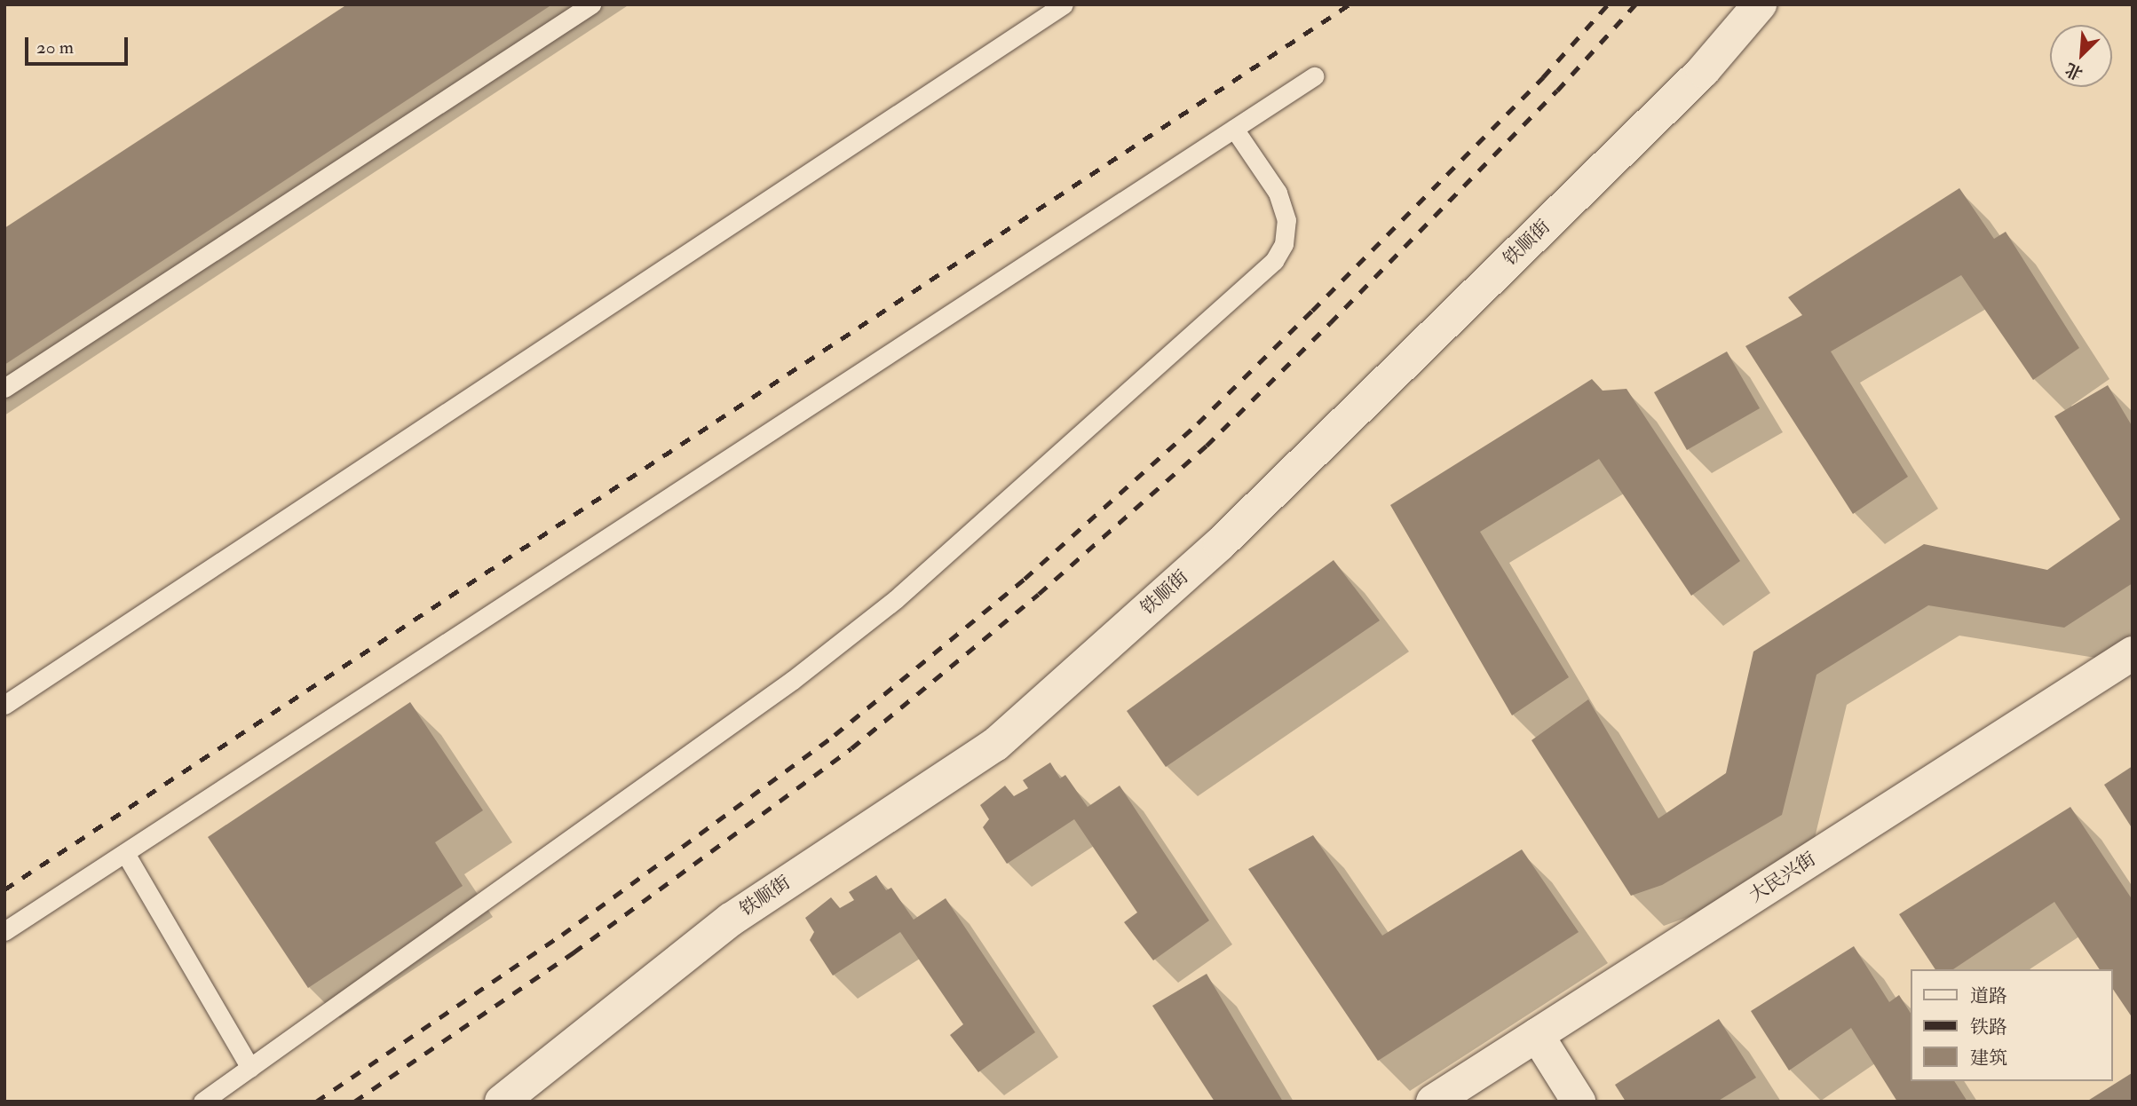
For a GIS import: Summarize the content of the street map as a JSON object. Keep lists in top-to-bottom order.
{
  "streets": {
    "main road": ["铁顺街", "大民兴街"]
  },
  "legend": ["道路", "铁路", "建筑"],
  "scale_bar": "20 m",
  "north": "bottom left"
}
